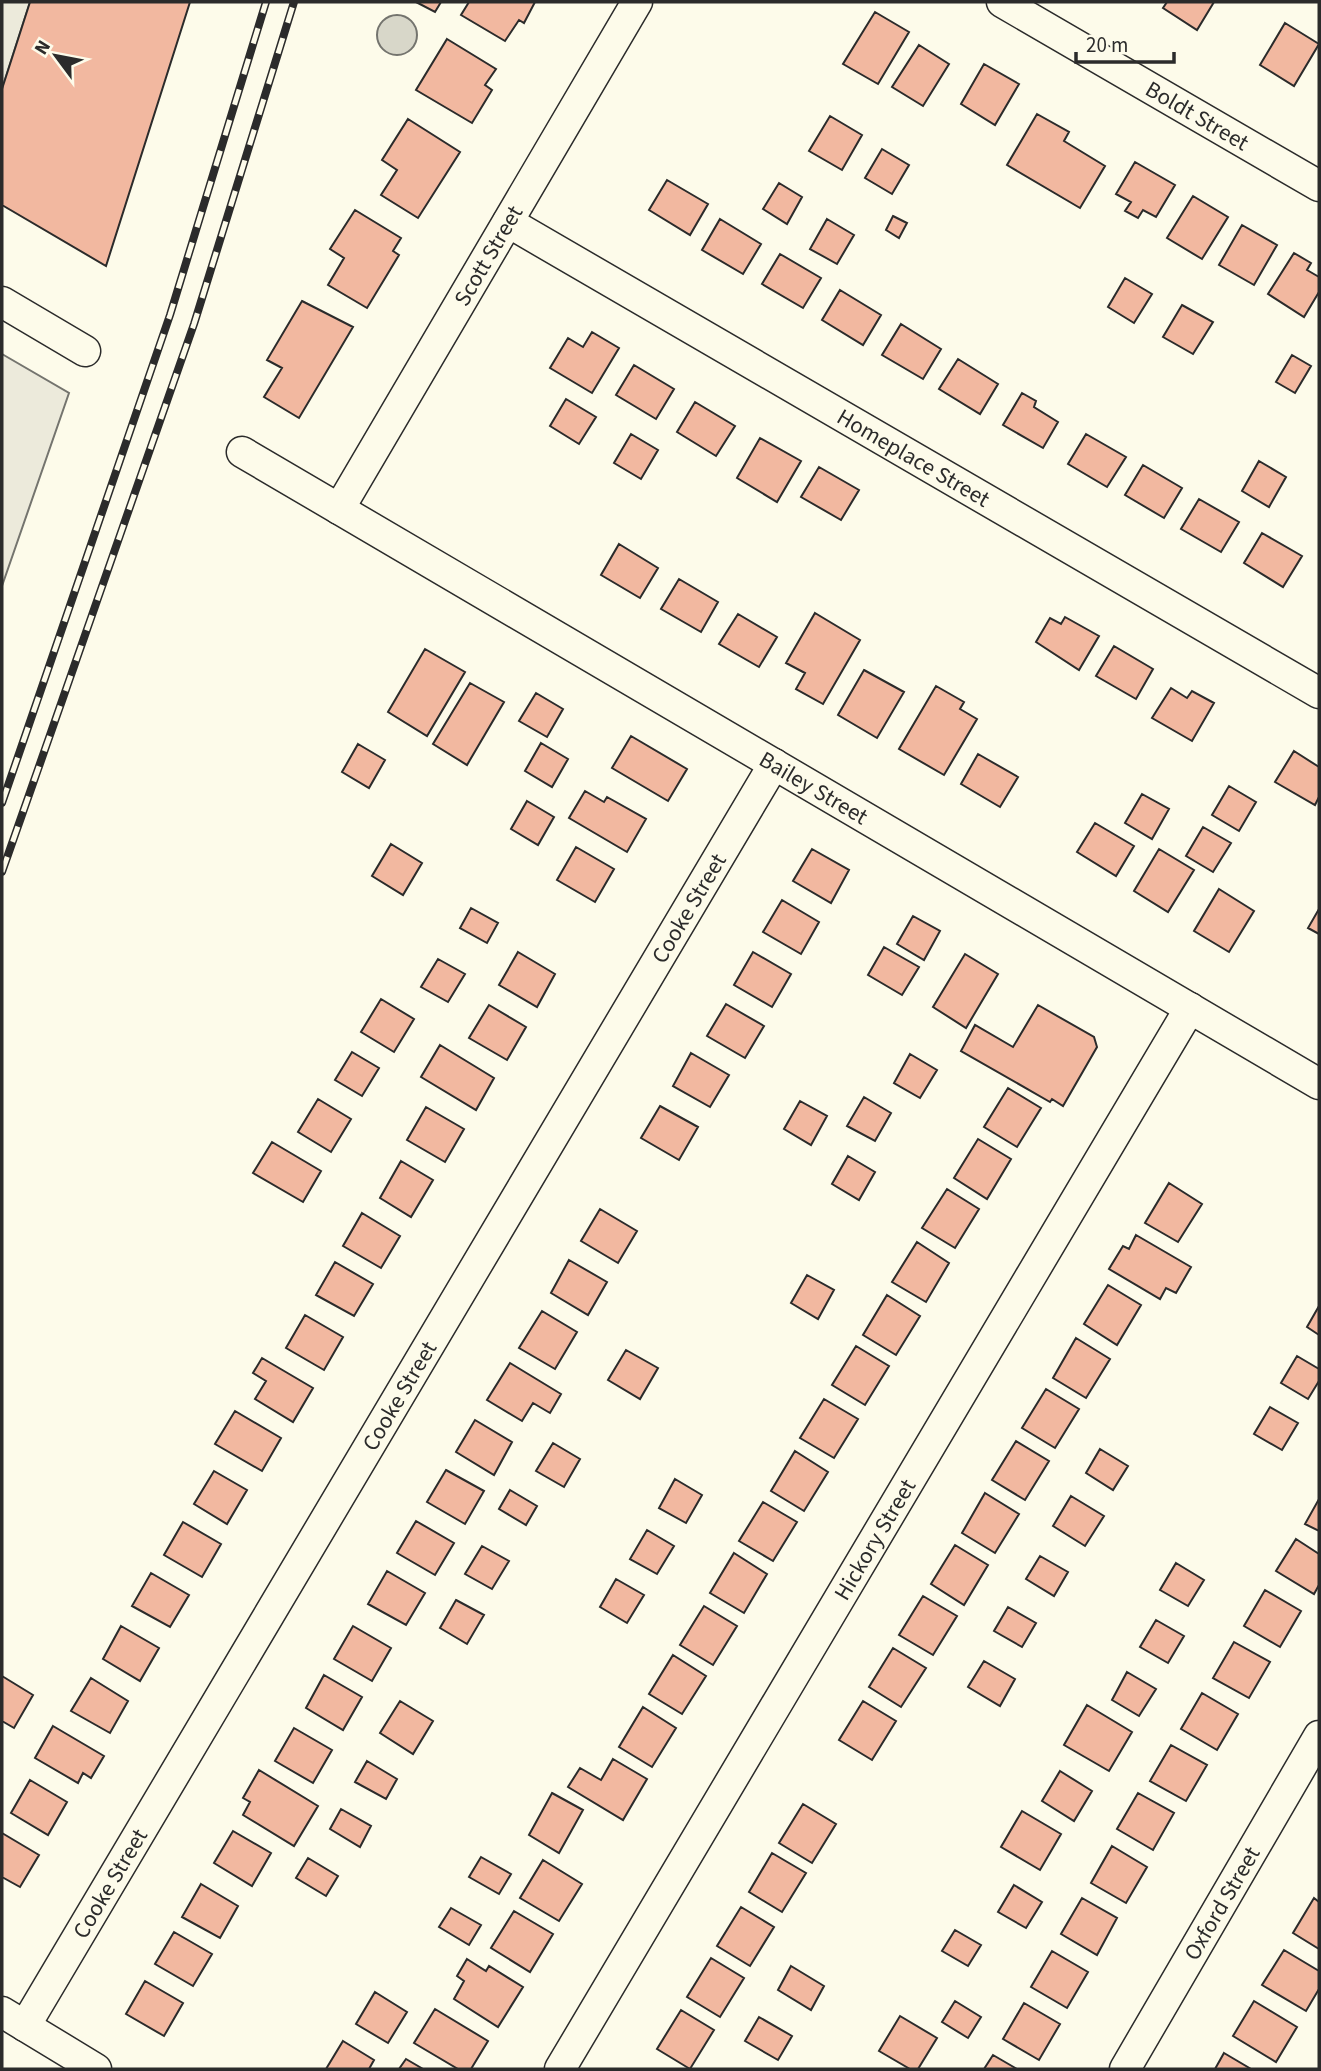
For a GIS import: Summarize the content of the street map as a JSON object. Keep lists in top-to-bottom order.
{
  "streets": {
    "street": [
      "Boldt Street",
      "Scott Street",
      "Homeplace Street",
      "Bailey Street",
      "Cooke Street",
      "Hickory Street",
      "Oxford Street"
    ]
  },
  "crossings": [
    ["Scott Street", "Homeplace Street"],
    ["Scott Street", "Bailey Street"],
    ["Bailey Street", "Cooke Street"],
    ["Bailey Street", "Hickory Street"]
  ],
  "scale_bar": "20 m",
  "north": "top left"
}
